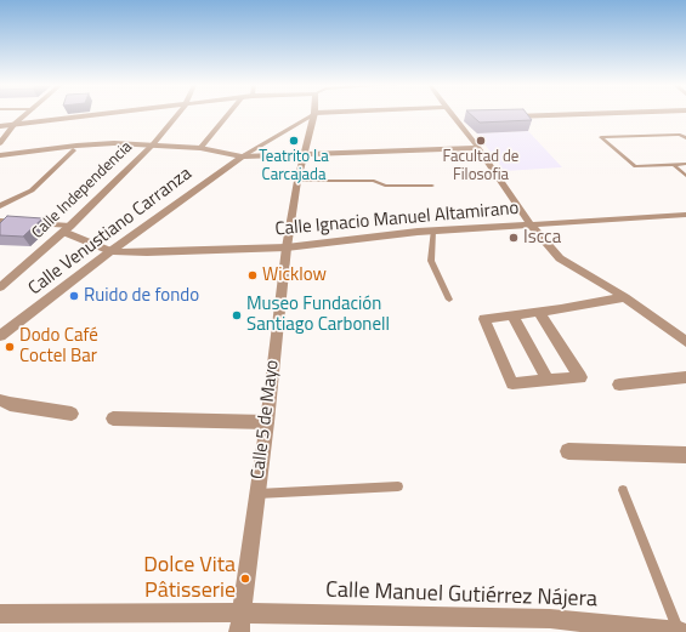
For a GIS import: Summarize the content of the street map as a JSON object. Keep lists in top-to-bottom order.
{
  "streets": {
    "street": [
      "Calle Independencia",
      "Calle Ignacio Manuel Altamirano",
      "Calle Venustiano Carranza",
      "Calle 5 de Mayo",
      "Calle Manuel Gutiérrez Nájera"
    ]
  },
  "crossings": [
    ["Calle Ignacio Manuel Altamirano", "Calle Venustiano Carranza"],
    ["Calle Ignacio Manuel Altamirano", "Calle 5 de Mayo"],
    ["Calle 5 de Mayo", "Calle Manuel Gutiérrez Nájera"]
  ],
  "places": [
    "Teatrito La Carcajada",
    "Facultad de Filosofia",
    "Iscca",
    "Wicklow",
    "Ruido de fondo",
    "Museo Fundación Santiago Carbonell",
    "Dodo Café Coctel Bar",
    "Dolce Vita Pâtisserie"
  ]
}
